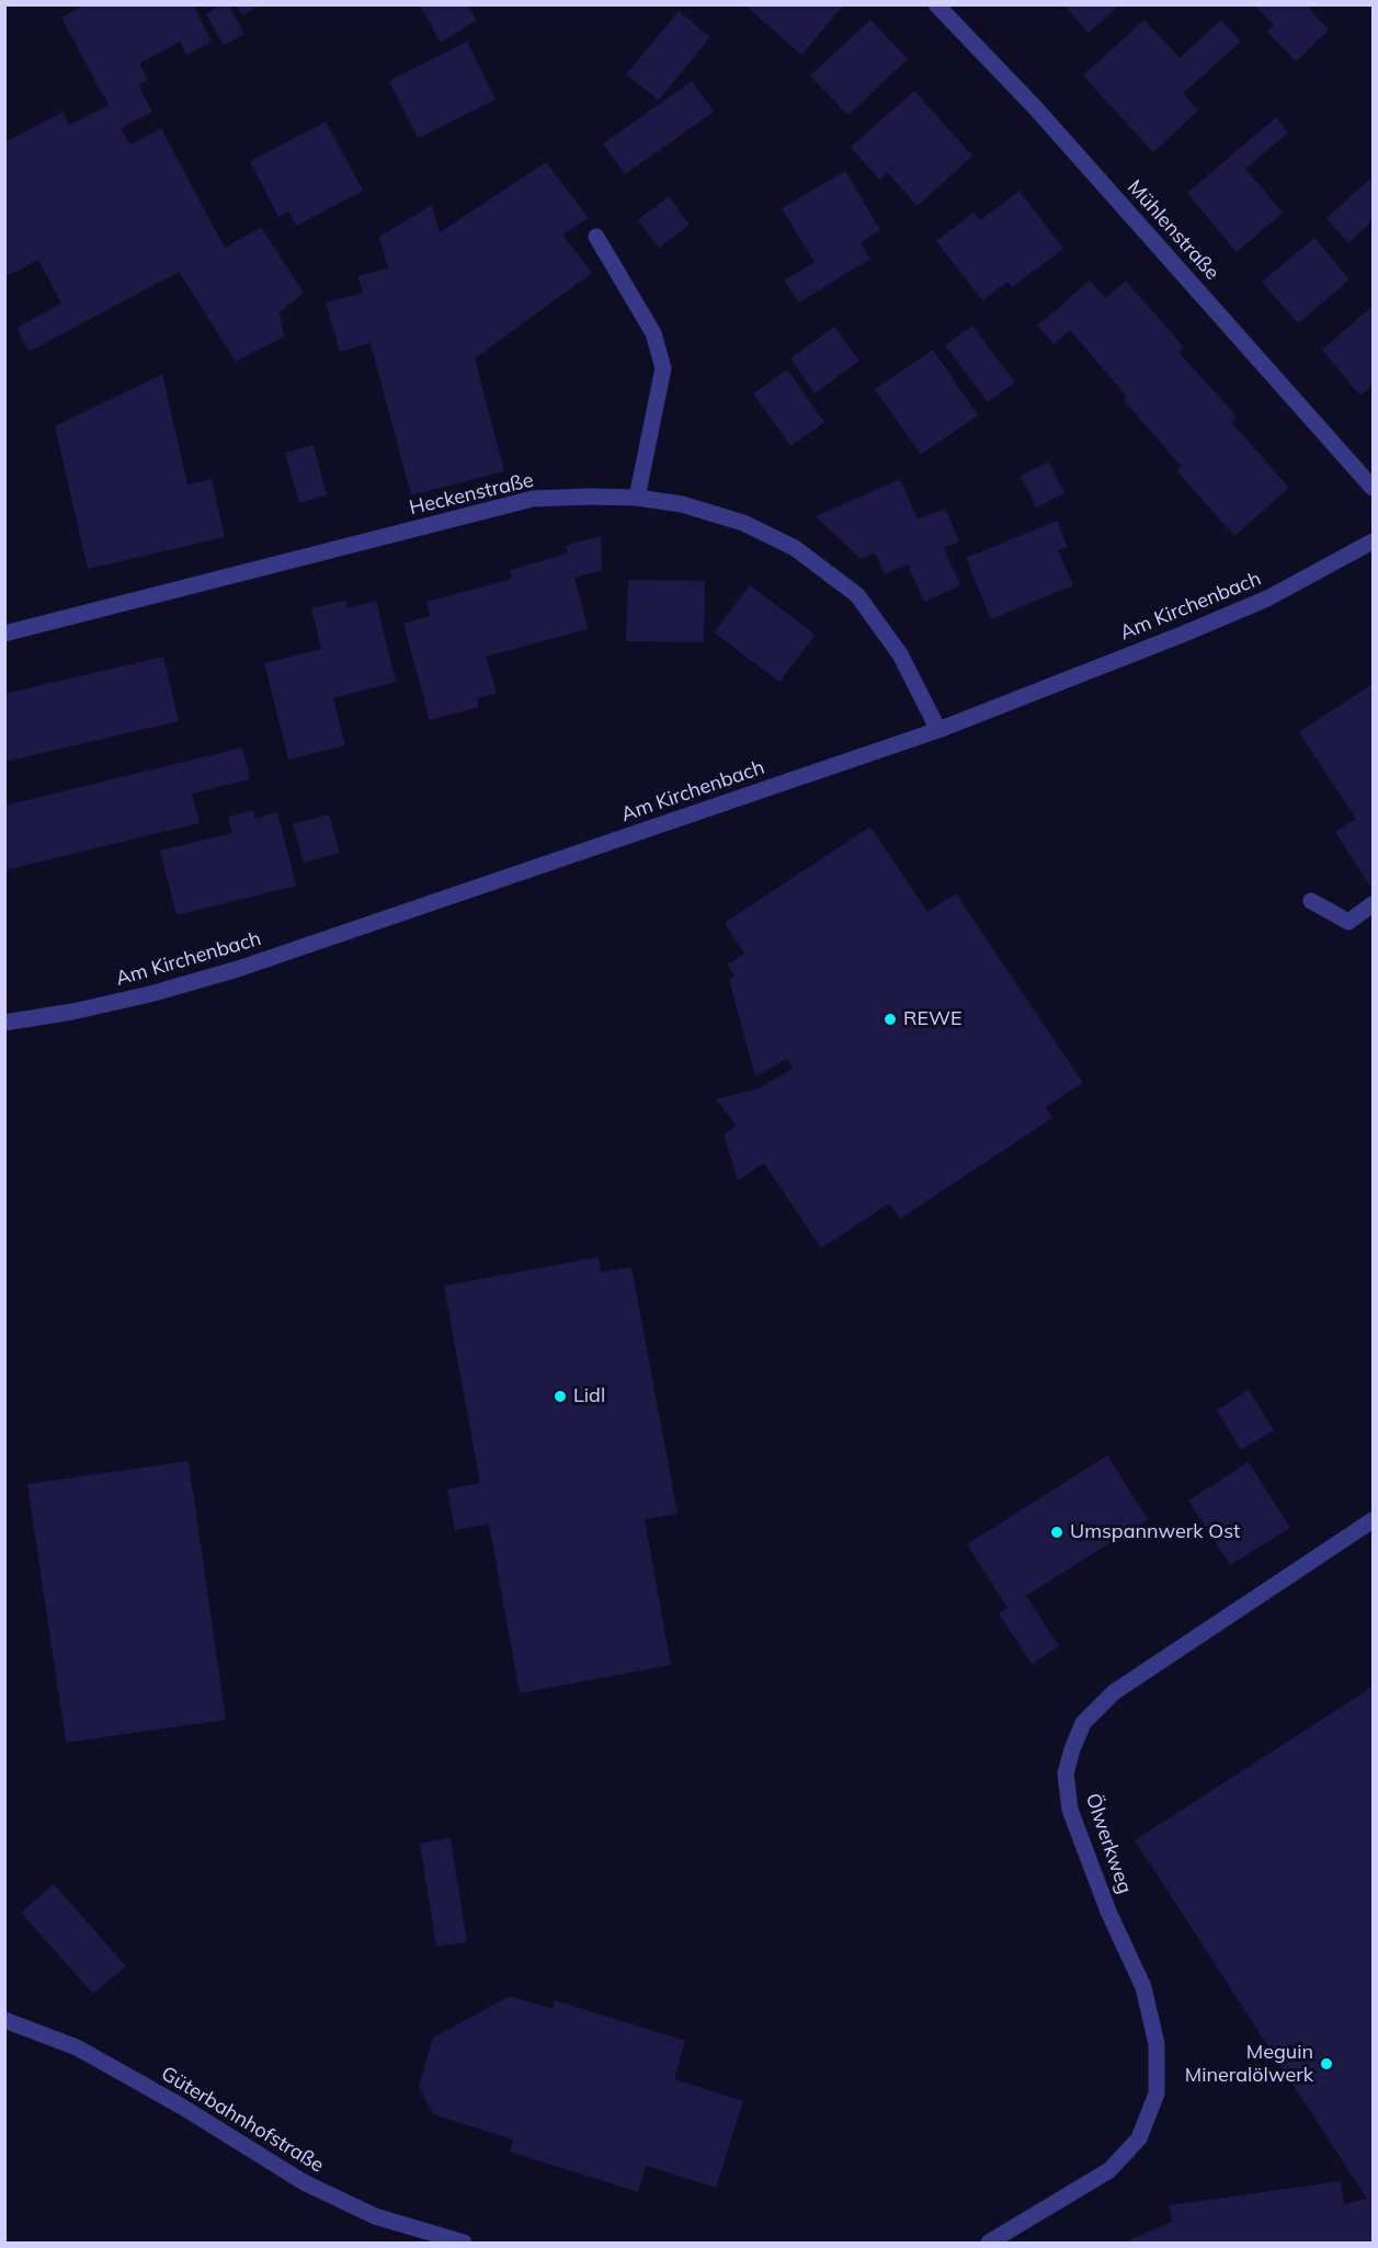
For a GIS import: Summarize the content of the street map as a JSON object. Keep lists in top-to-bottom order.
{
  "streets": {
    "street": [
      "Mühlenstraße",
      "Heckenstraße",
      "Am Kirchenbach",
      "Ölwerkweg",
      "Güterbahnhofstraße"
    ]
  },
  "crossings": [
    ["Heckenstraße", "Am Kirchenbach"]
  ],
  "places": [
    "REWE",
    "Lidl",
    "Umspannwerk Ost",
    "Meguin Mineralölwerk"
  ]
}
